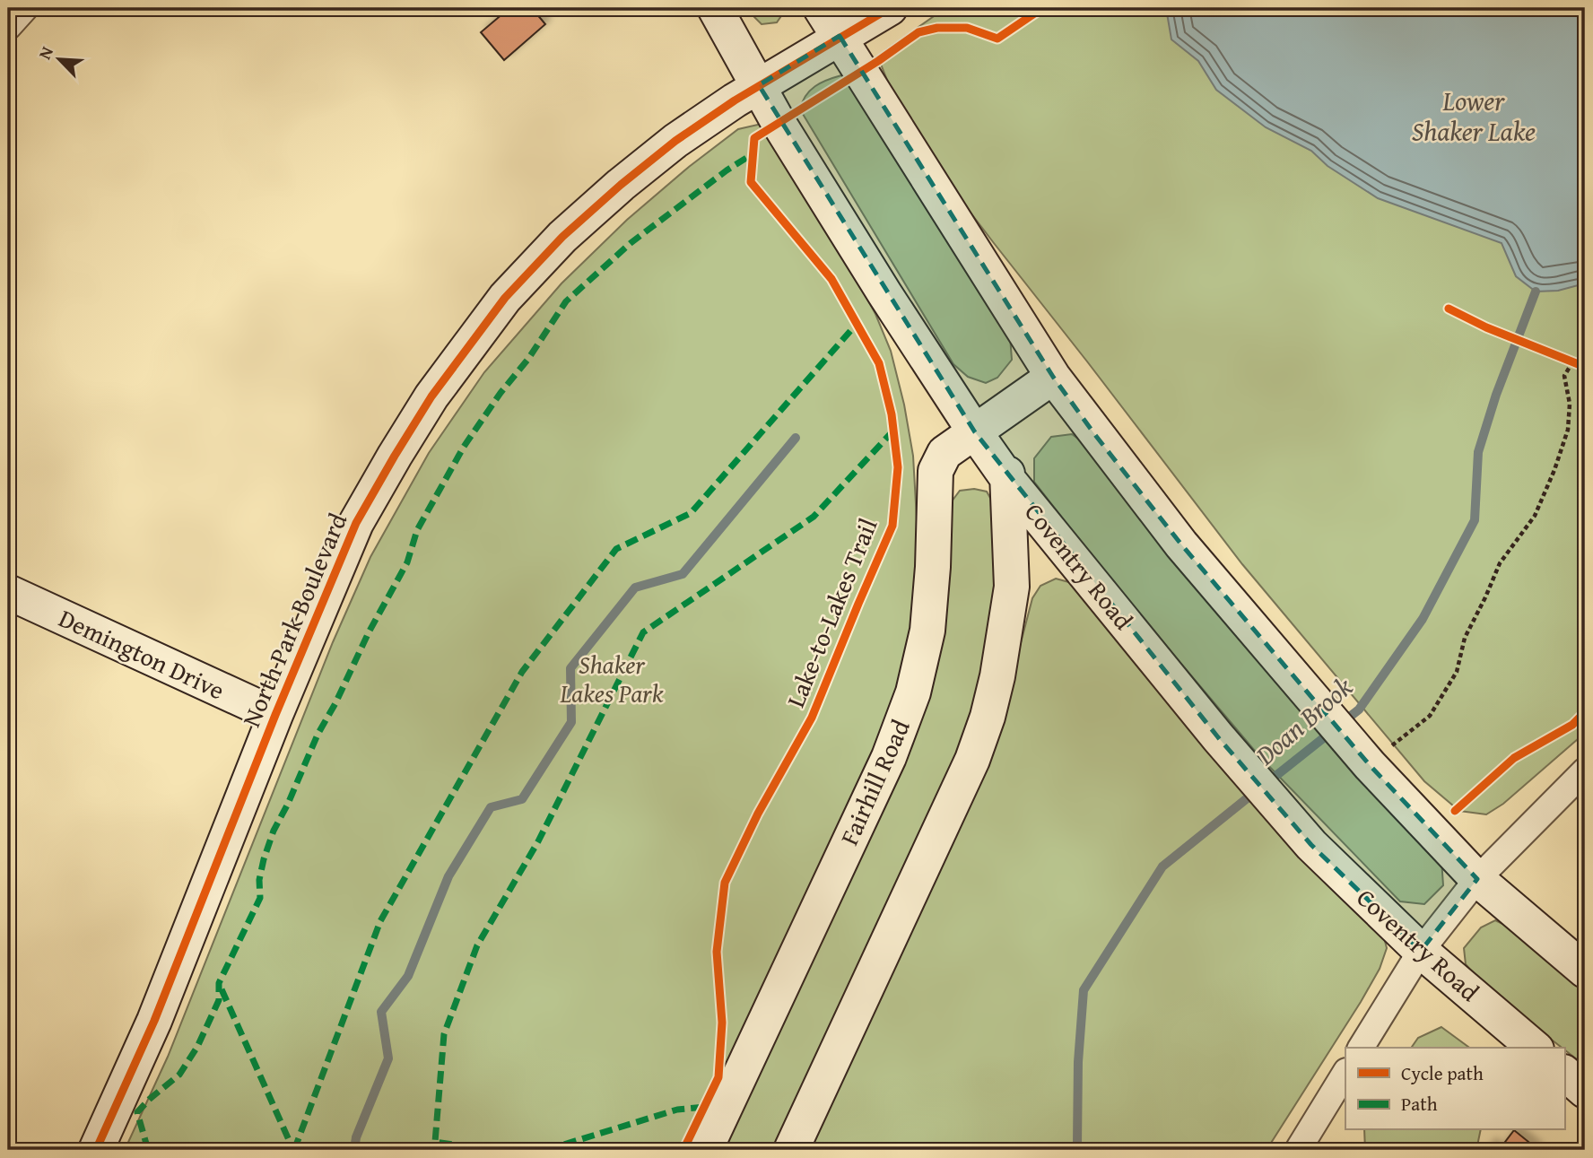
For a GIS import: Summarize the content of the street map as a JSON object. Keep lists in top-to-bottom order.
{
  "streets": {
    "street": [
      "Coventry Road",
      "North Park Boulevard",
      "Demington Drive",
      "Fairhill Road"
    ],
    "cycle path": ["Lake-to-Lakes Trail"]
  },
  "crossings": [
    ["Coventry Road", "North Park Boulevard"],
    ["Coventry Road", "Fairhill Road"],
    ["North Park Boulevard", "Demington Drive"]
  ],
  "water": ["Lower Shaker Lake", "Doan Brook"],
  "parks": ["Shaker Lakes Park"],
  "legend": ["Cycle path", "Path"],
  "north": "top left"
}
